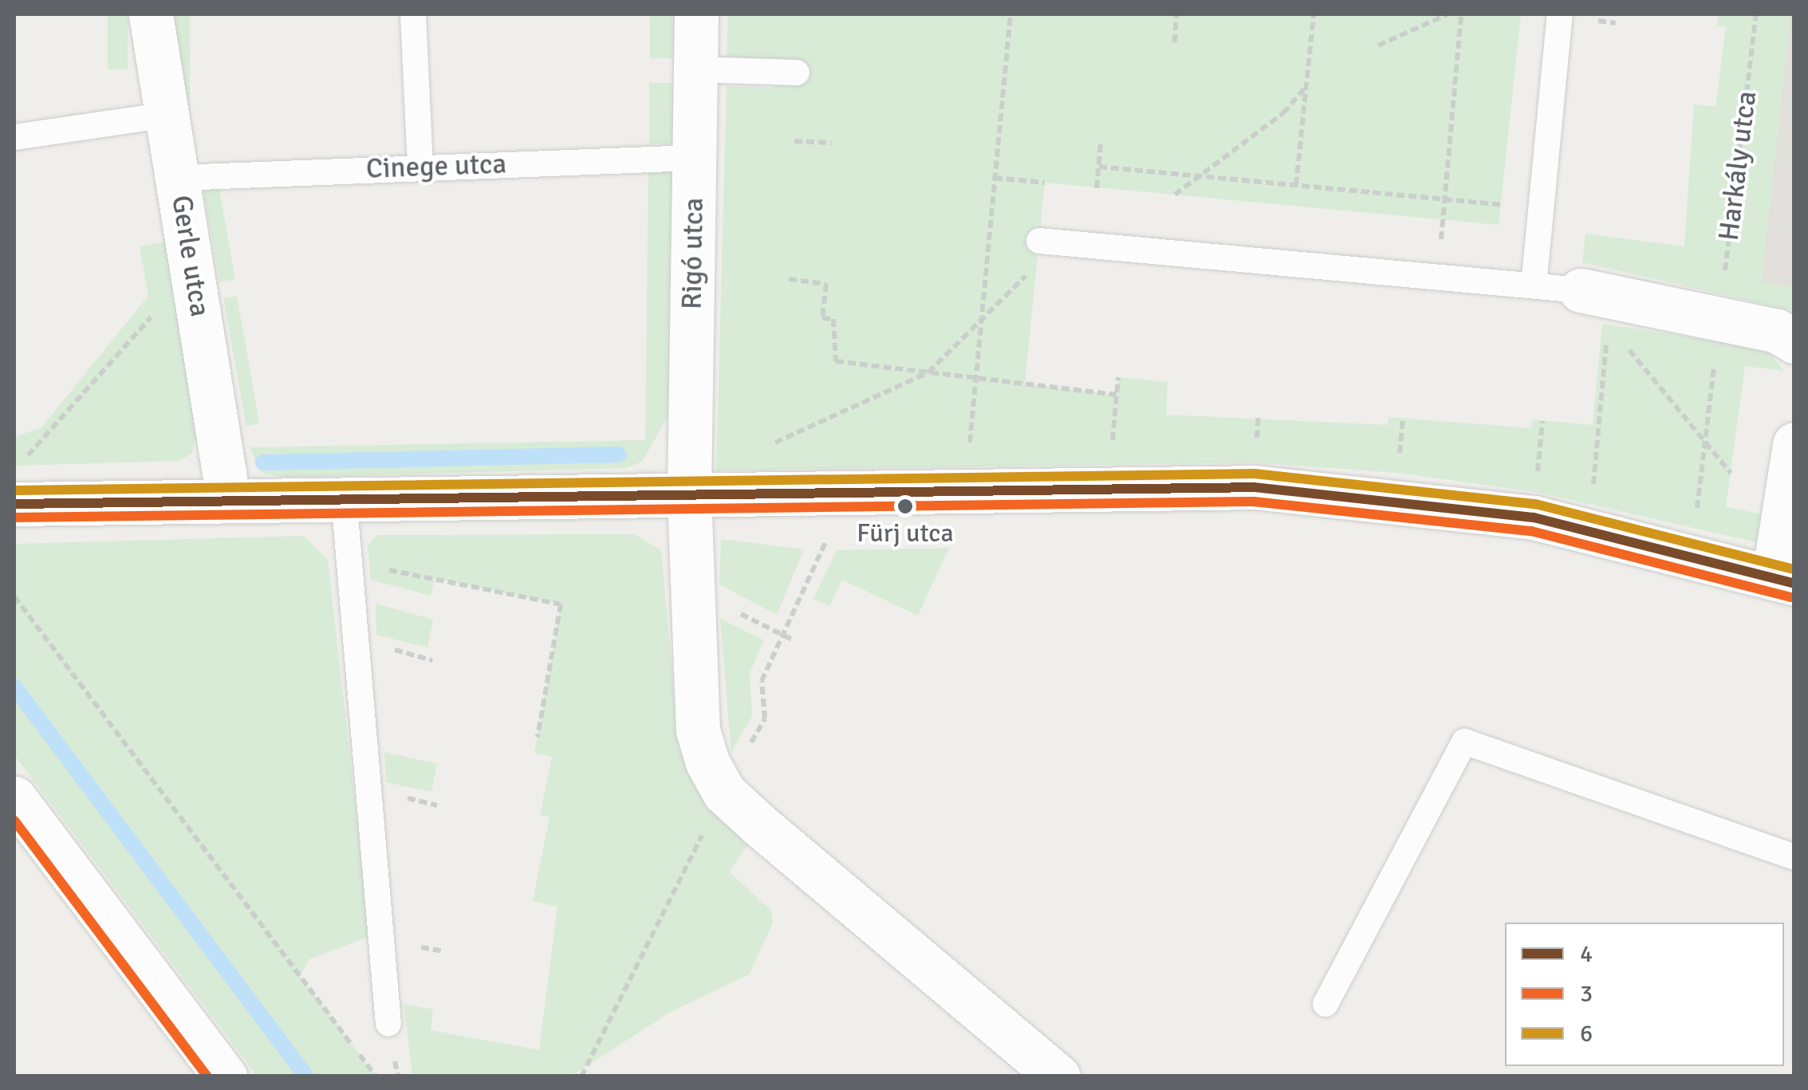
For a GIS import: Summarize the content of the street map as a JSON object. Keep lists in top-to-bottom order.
{
  "streets": {
    "street": ["Rigó utca", "Gerle utca"],
    "lane": ["Cinege utca"],
    "path": ["Harkály utca"]
  },
  "crossings": [
    ["Cinege utca", "Rigó utca"],
    ["Cinege utca", "Gerle utca"]
  ],
  "places": ["Fürj utca"],
  "lines": ["transit line 6", "transit line 4", "transit line 3"],
  "legend": ["4", "3", "6"]
}
